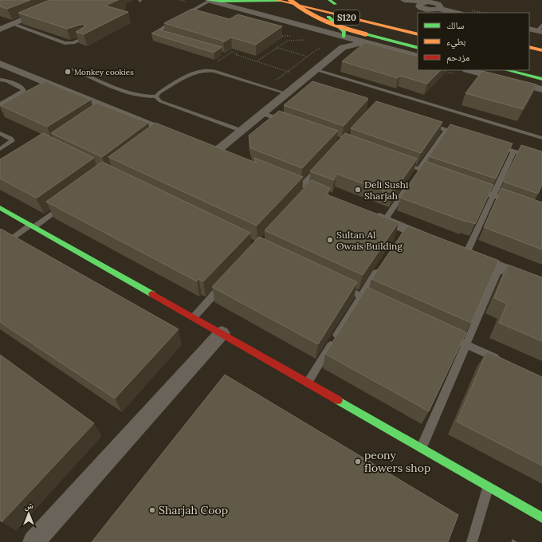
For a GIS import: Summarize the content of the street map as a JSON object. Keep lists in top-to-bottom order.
{
  "streets": {
    "main road": ["S120"]
  },
  "places": [
    "Monkey cookies",
    "Deli Sushi Sharjah",
    "Sultan Al Owais Building",
    "peony flowers shop",
    "Sharjah Coop"
  ],
  "legend": ["سالك", "بطيء", "مزدحم"],
  "north": "top"
}
